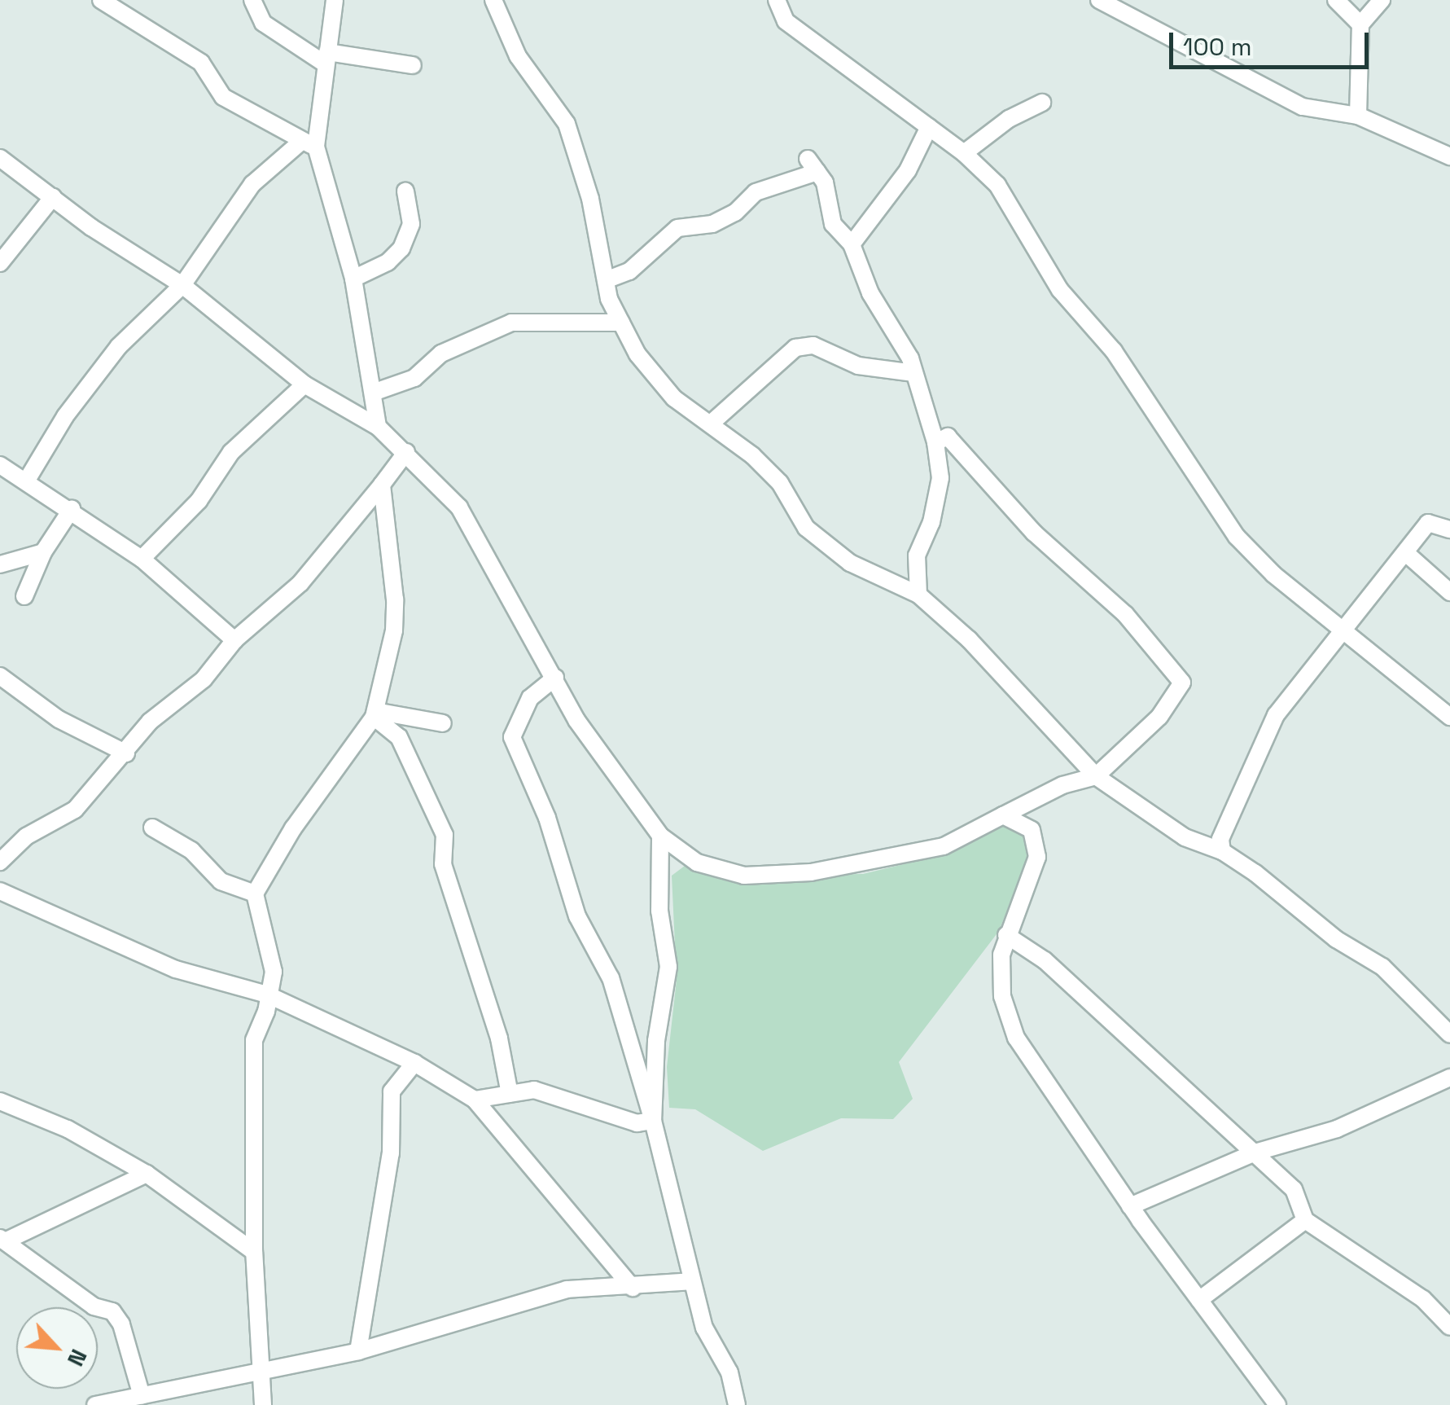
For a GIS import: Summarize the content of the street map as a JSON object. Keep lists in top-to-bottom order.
{
  "scale_bar": "100 m",
  "north": "bottom right"
}
